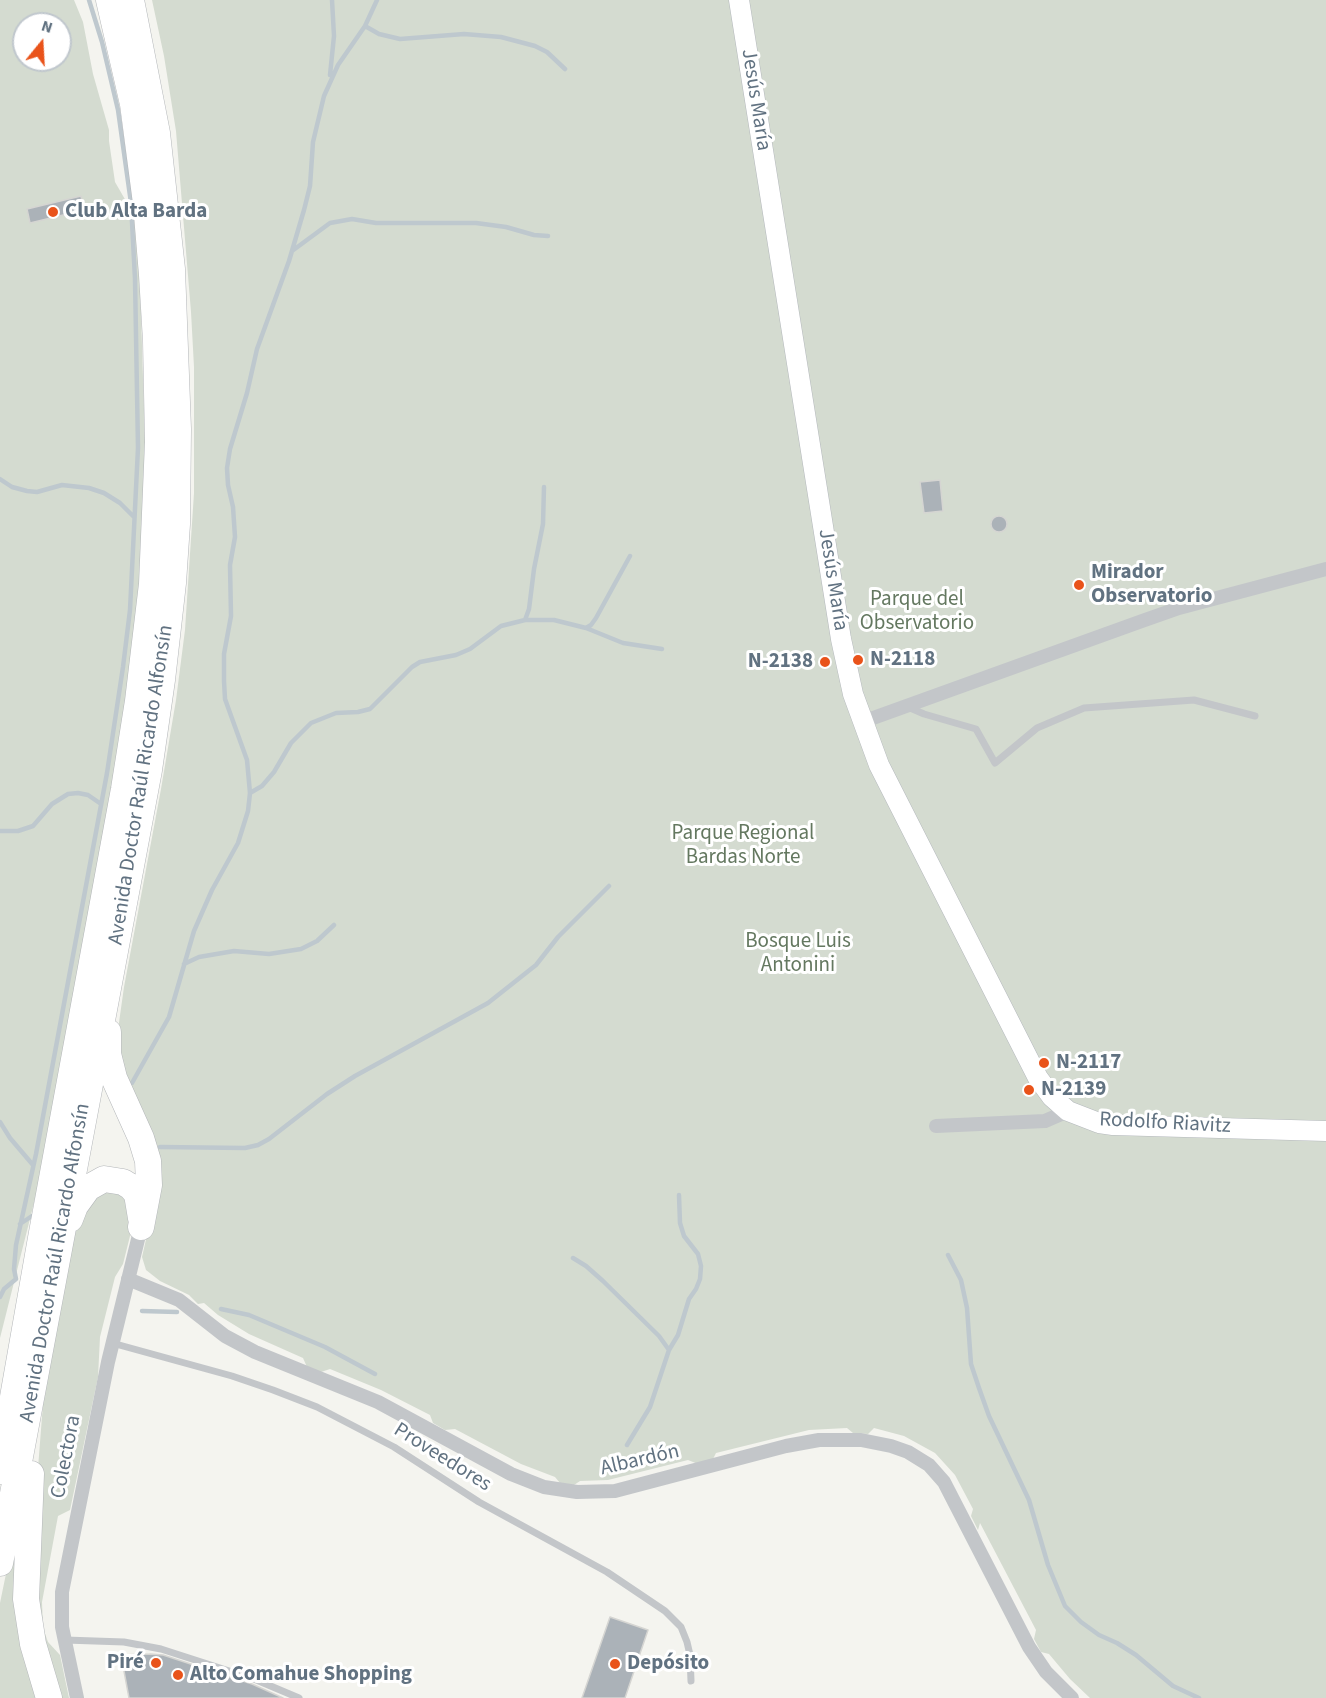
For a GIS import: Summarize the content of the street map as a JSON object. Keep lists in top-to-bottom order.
{
  "streets": {
    "highway": ["Avenida Doctor Raúl Ricardo Alfonsín"],
    "main road": ["Jesús María", "Rodolfo Riavitz"],
    "street": ["Colectora", "Albardón"],
    "lane": ["Proveedores"]
  },
  "crossings": [
    ["Jesús María", "Rodolfo Riavitz"],
    ["Colectora", "Proveedores"],
    ["Colectora", "Albardón"]
  ],
  "parks": ["Parque del Observatorio", "Parque Regional Bardas Norte", "Bosque Luis Antonini"],
  "places": [
    "Club Alta Barda",
    "Mirador Observatorio",
    "N-2118",
    "N-2138",
    "N-2117",
    "N-2139",
    "Piré",
    "Depósito",
    "Alto Comahue Shopping"
  ],
  "north": "top"
}
